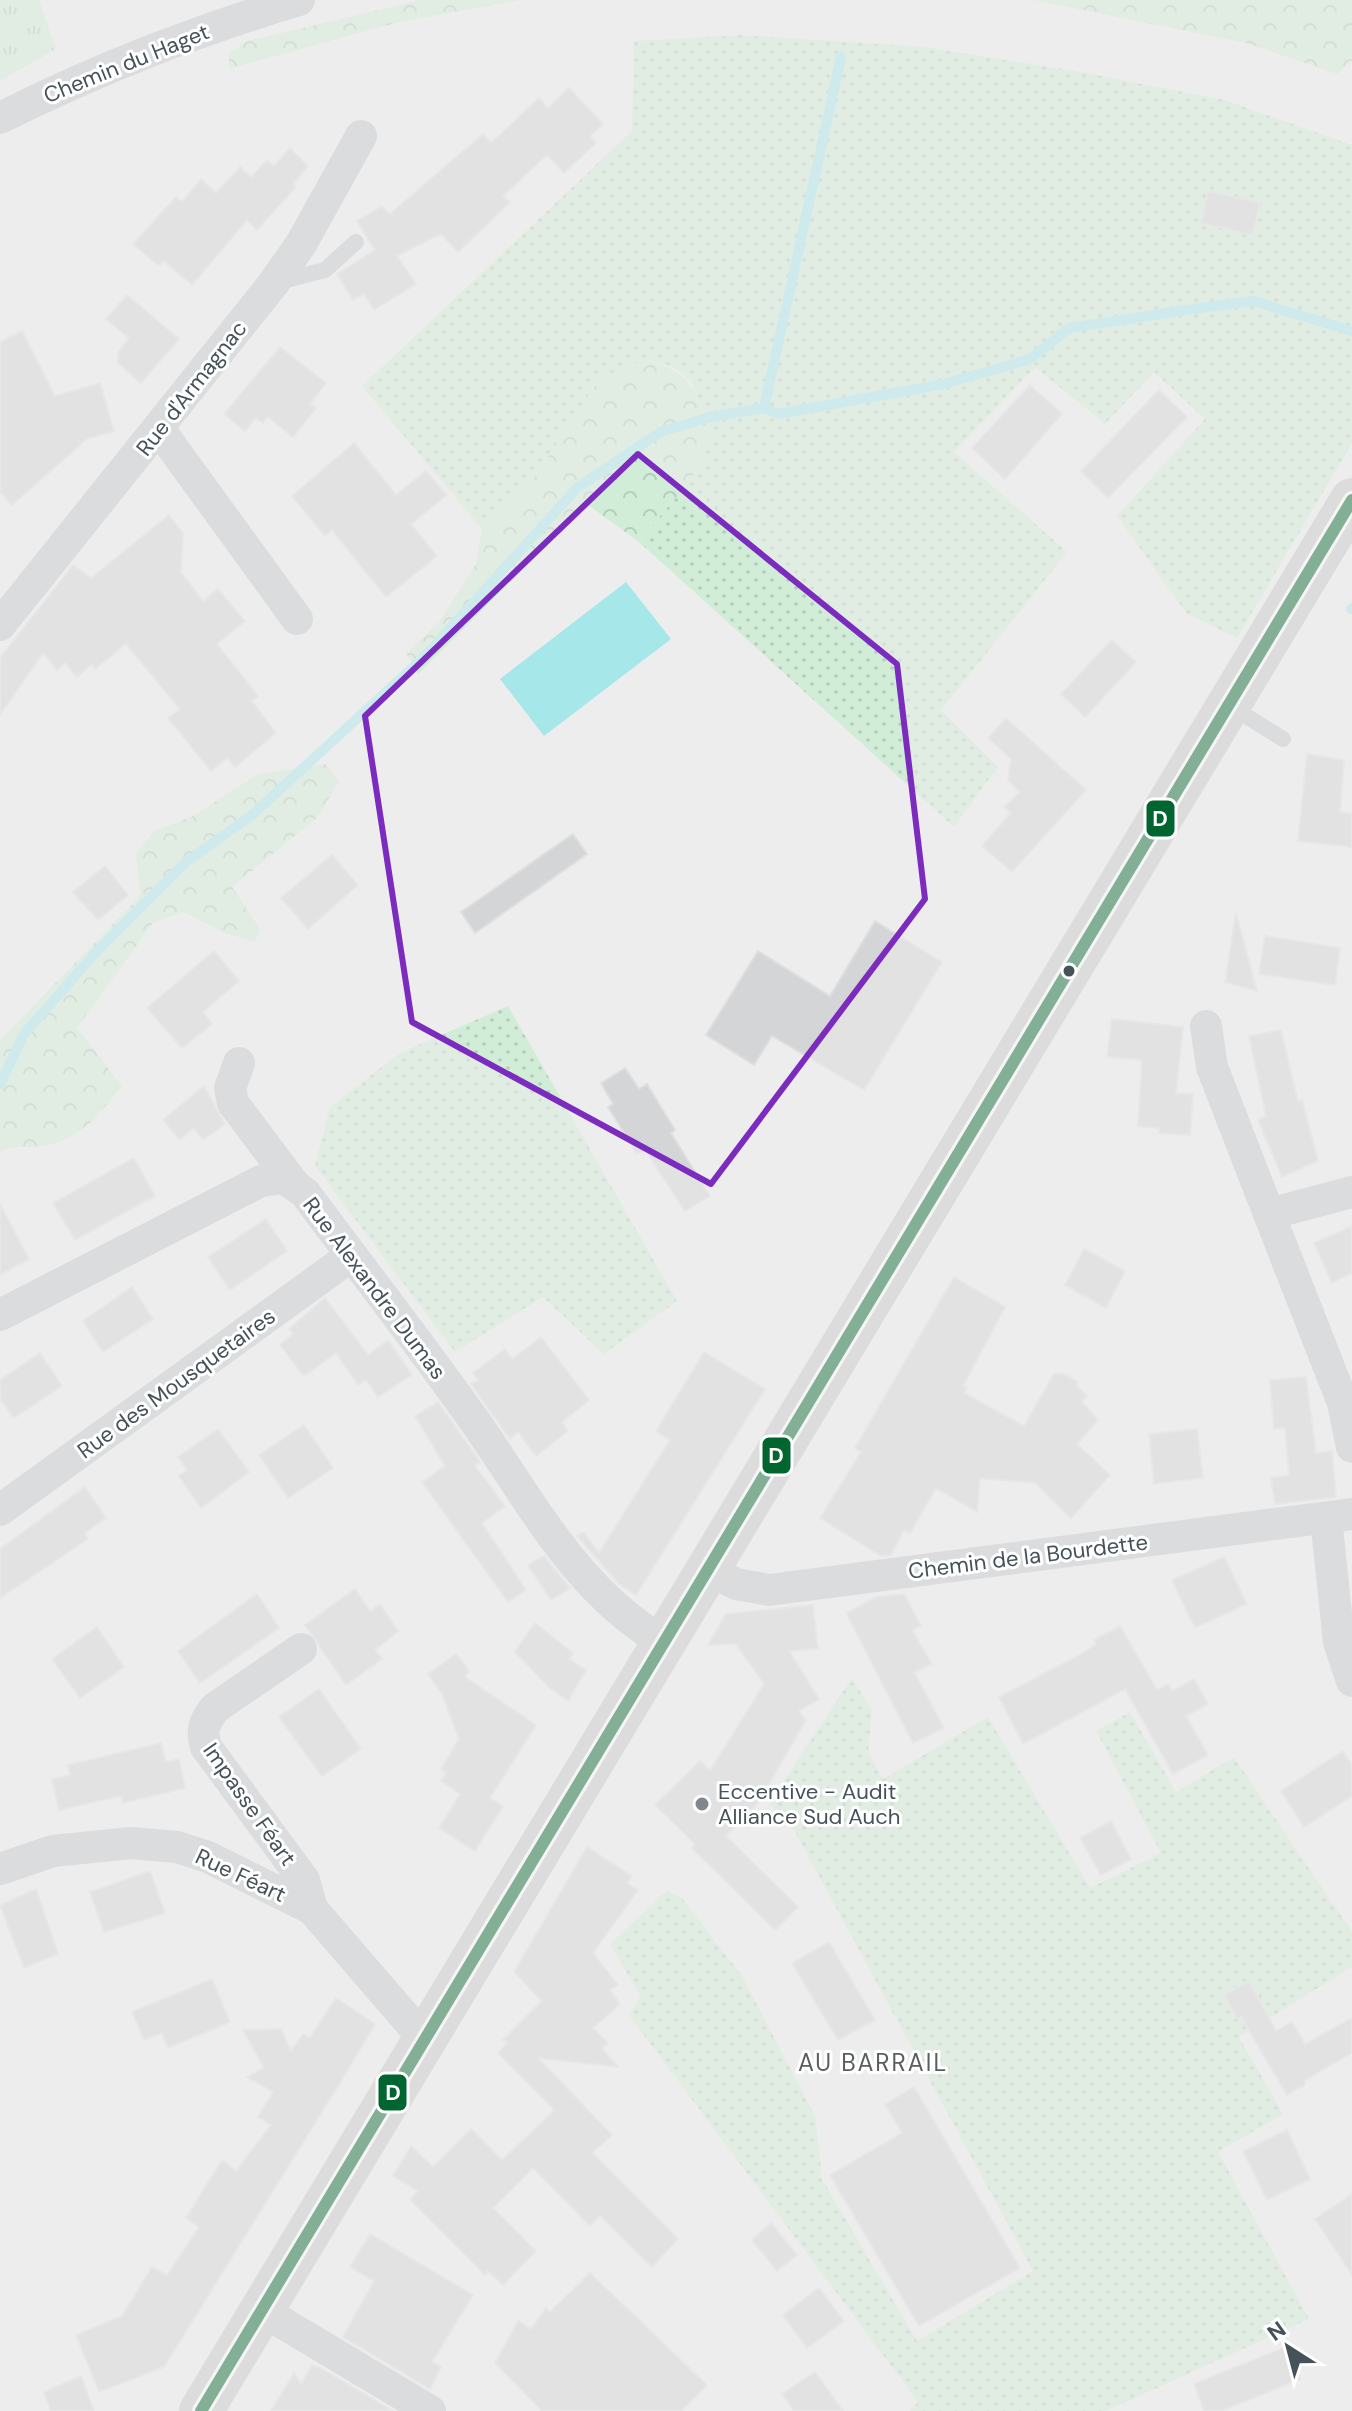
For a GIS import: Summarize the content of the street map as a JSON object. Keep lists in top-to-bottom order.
{
  "streets": {
    "street": [
      "Chemin du Haget",
      "Rue d'Armagnac",
      "Rue Alexandre Dumas",
      "Rue des Mousquetaires",
      "Chemin de la Bourdette",
      "Impasse Féart",
      "Rue Féart"
    ]
  },
  "crossings": [
    ["Rue Alexandre Dumas", "Rue des Mousquetaires"],
    ["Impasse Féart", "Rue Féart"]
  ],
  "districts": ["AU BARRAIL"],
  "places": ["Eccentive - Audit Alliance Sud Auch"],
  "lines": ["transit line D"],
  "north": "top left"
}
